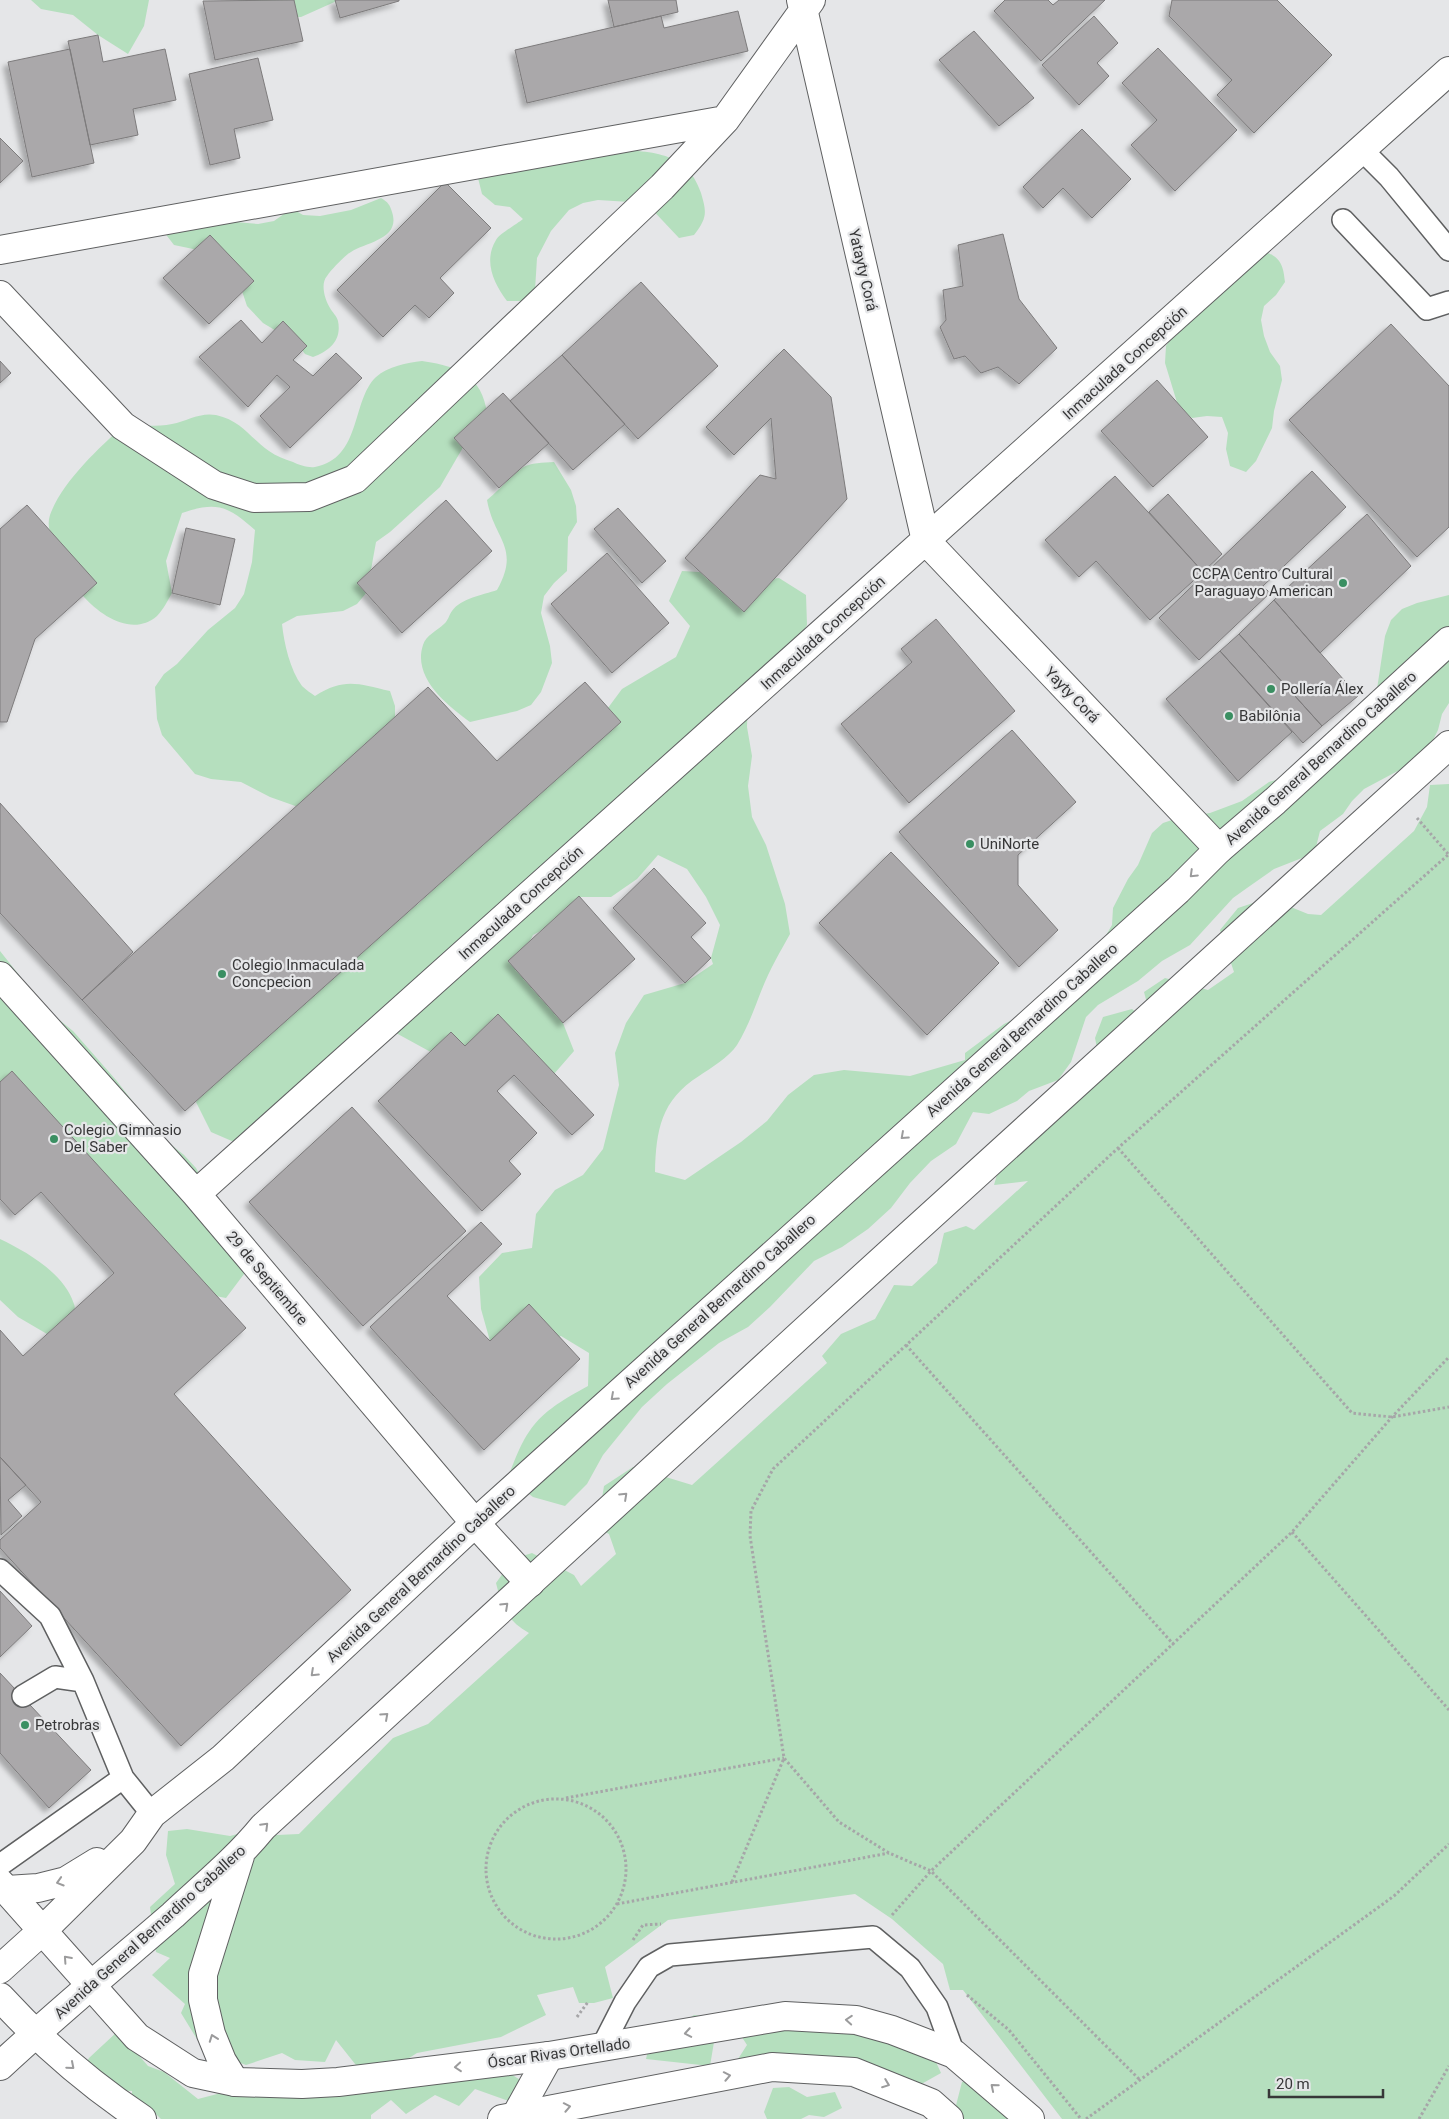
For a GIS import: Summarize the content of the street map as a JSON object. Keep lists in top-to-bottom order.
{
  "streets": {
    "street": [
      "Yatayty Corá",
      "Inmaculada Concepción",
      "Yayty Corá",
      "Avenida General Bernardino Caballero",
      "29 de Septiembre",
      "Óscar Rivas Ortellado"
    ]
  },
  "crossings": [
    ["Yatayty Corá", "Inmaculada Concepción"],
    ["Yatayty Corá", "Yayty Corá"],
    ["Inmaculada Concepción", "Yayty Corá"],
    ["Inmaculada Concepción", "29 de Septiembre"],
    ["Yayty Corá", "Avenida General Bernardino Caballero"],
    ["Avenida General Bernardino Caballero", "29 de Septiembre"],
    ["Avenida General Bernardino Caballero", "Óscar Rivas Ortellado"]
  ],
  "places": [
    "CCPA Centro Cultural Paraguayo American",
    "Pollería Álex",
    "Babilônia",
    "UniNorte",
    "Colegio Inmaculada Concpecion",
    "Colegio Gimnasio Del Saber",
    "Petrobras"
  ],
  "scale_bar": "20 m"
}
